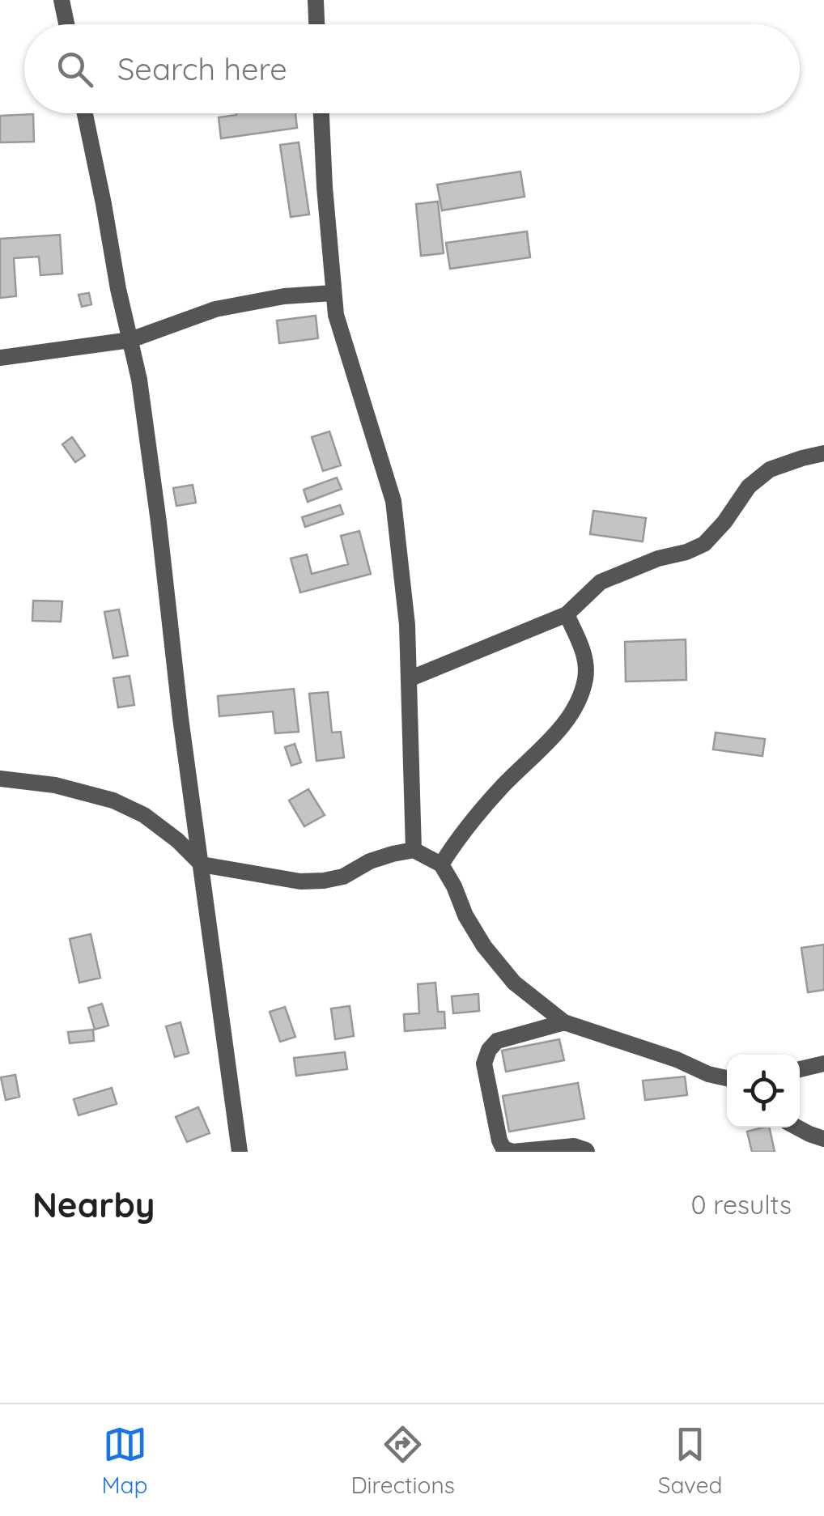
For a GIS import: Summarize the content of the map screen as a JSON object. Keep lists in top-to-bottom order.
{
  "page": {
    "search": "Search here",
    "heading": ["Nearby", "0 results"],
    "nav": ["Map", "Directions", "Saved"]
  }
}
